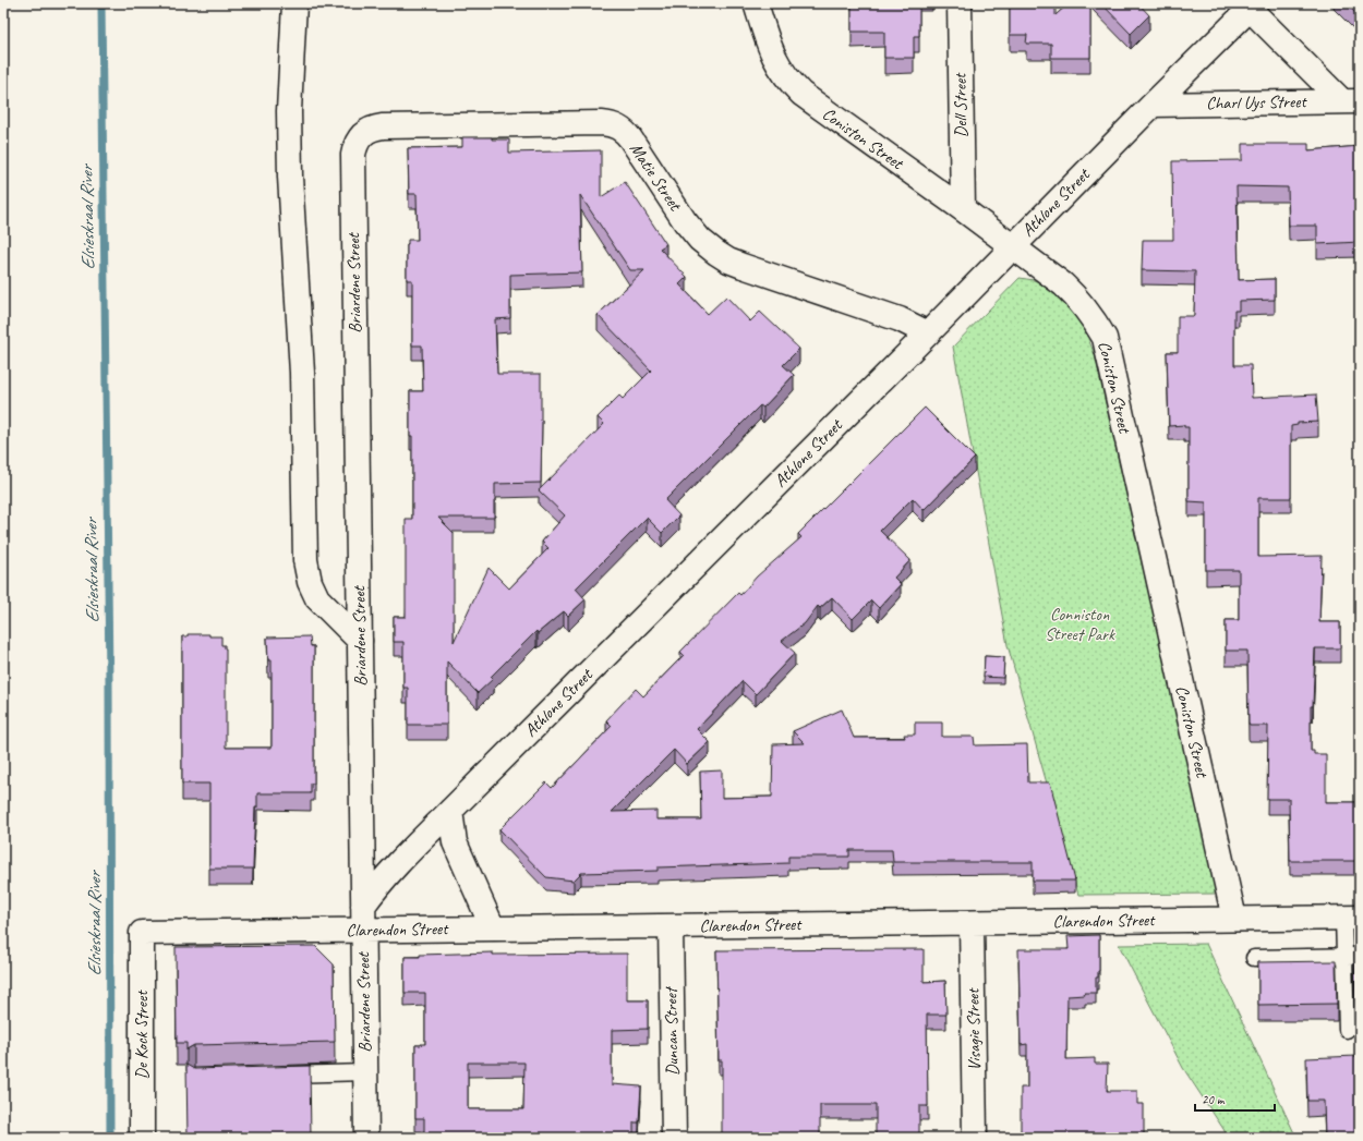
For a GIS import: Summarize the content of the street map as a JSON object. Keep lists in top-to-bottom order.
{
  "streets": {
    "street": [
      "Charl Uys Street",
      "Dell Street",
      "Coniston Street",
      "Matie Street",
      "Athlone Street",
      "Briardene Street",
      "Clarendon Street",
      "Visagie Street",
      "Duncan Street",
      "De Kock Street"
    ]
  },
  "crossings": [
    ["Charl Uys Street", "Athlone Street"],
    ["Dell Street", "Coniston Street"],
    ["Coniston Street", "Athlone Street"],
    ["Coniston Street", "Clarendon Street"],
    ["Matie Street", "Athlone Street"],
    ["Matie Street", "Briardene Street"],
    ["Athlone Street", "Briardene Street"],
    ["Briardene Street", "Clarendon Street"],
    ["Clarendon Street", "Visagie Street"],
    ["Clarendon Street", "Duncan Street"],
    ["Clarendon Street", "De Kock Street"]
  ],
  "water": ["Elsieskraal River"],
  "parks": ["Conniston Street Park"],
  "scale_bar": "20 m"
}
